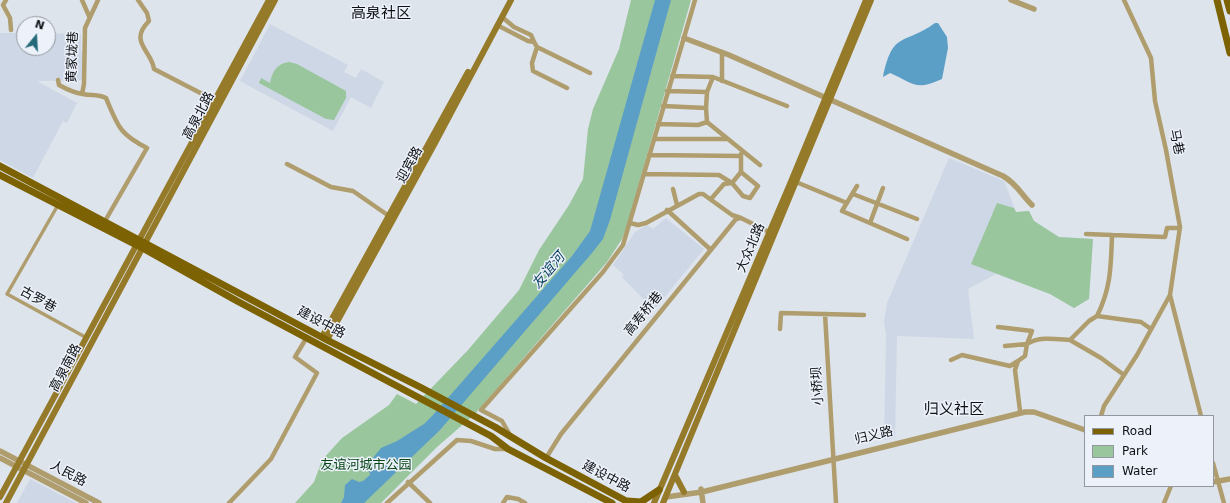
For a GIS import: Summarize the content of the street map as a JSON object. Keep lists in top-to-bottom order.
{
  "streets": {
    "main road": [
      "高泉北路",
      "迎宾路",
      "大众北路",
      "建设中路",
      "高泉南路"
    ],
    "street": [
      "黄家垅巷",
      "马巷",
      "古罗巷",
      "高寿桥巷",
      "小桥坝",
      "归义路",
      "人民路"
    ]
  },
  "crossings": [
    ["高泉北路", "建设中路"],
    ["高泉北路", "高泉南路"],
    ["迎宾路", "建设中路"],
    ["古罗巷", "建设中路"],
    ["古罗巷", "高泉南路"],
    ["高寿桥巷", "建设中路"],
    ["建设中路", "高泉南路"],
    ["高泉南路", "人民路"],
    ["小桥坝", "归义路"]
  ],
  "districts": ["高泉社区", "归义社区"],
  "water": ["友谊河"],
  "parks": ["友谊河城市公园"],
  "legend": ["Road", "Park", "Water"],
  "north": "top"
}
